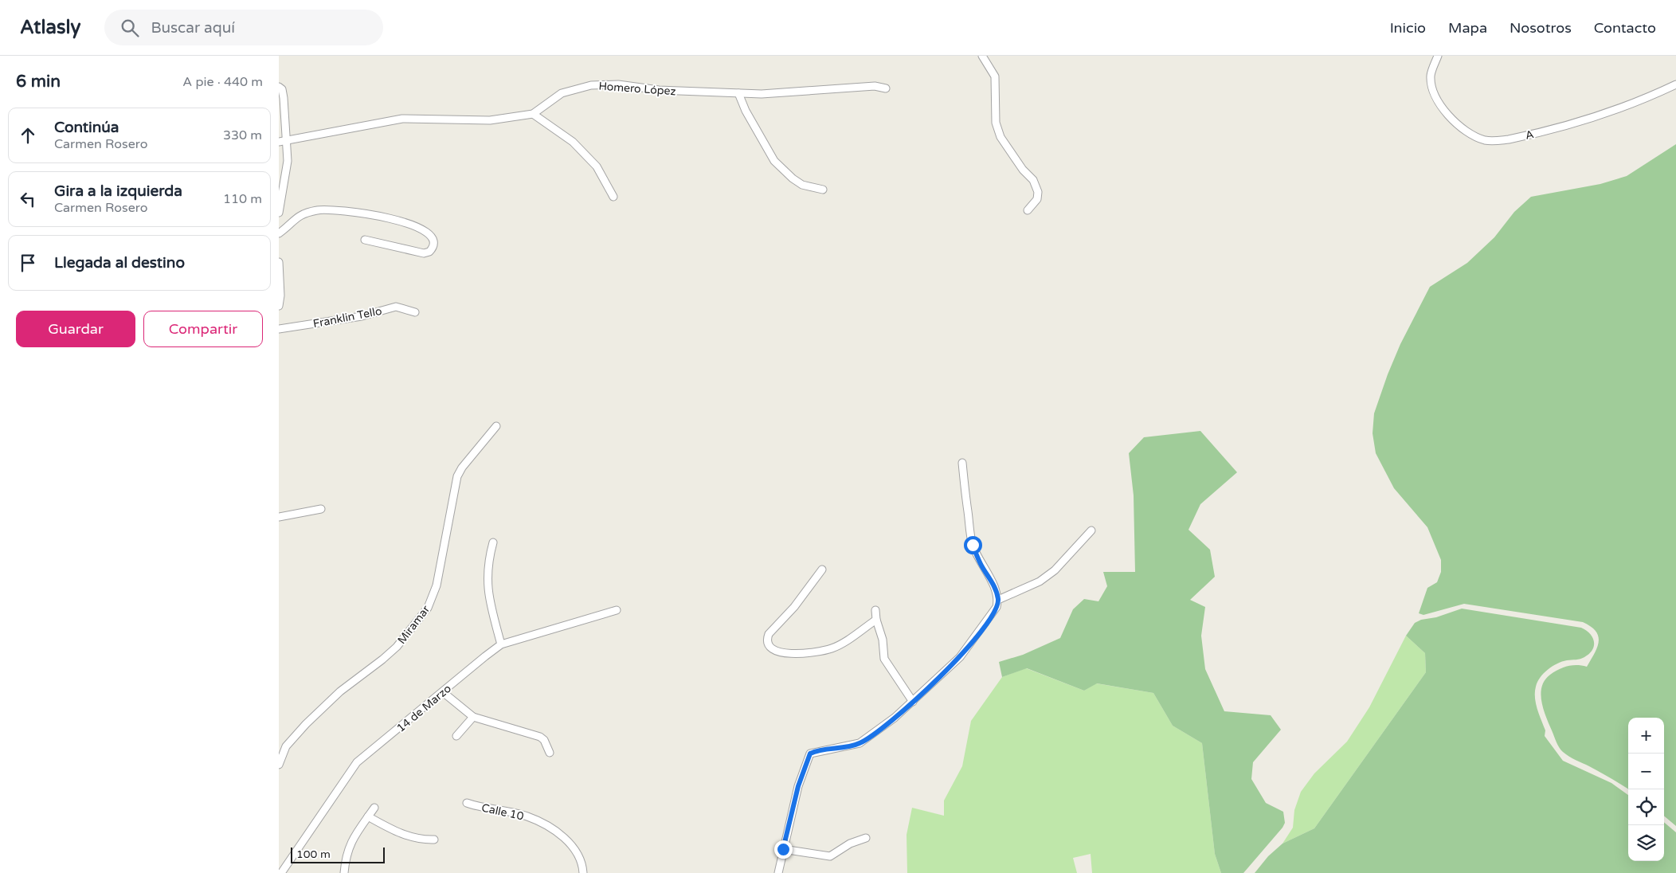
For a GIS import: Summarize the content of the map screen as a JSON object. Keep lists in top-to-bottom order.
{
  "streets": {
    "street": [
      "Homero López",
      "A",
      "Franklin Tello",
      "Miramar",
      "14 de Marzo",
      "Calle 10"
    ]
  },
  "scale_bar": "100 m",
  "page": {
    "header": "Atlasly",
    "search": "Buscar aquí",
    "nav": [
      "Inicio",
      "Mapa",
      "Nosotros",
      "Contacto"
    ],
    "heading": ["6 min", "A pie · 440 m"],
    "list": [
      ["Continúa", "Carmen Rosero", "330 m"],
      ["Gira a la izquierda", "Carmen Rosero", "110 m"],
      "Llegada al destino"
    ],
    "buttons": ["Guardar", "Compartir"],
    "map_buttons": ["+", "−"],
    "scale": "100 m"
  }
}
